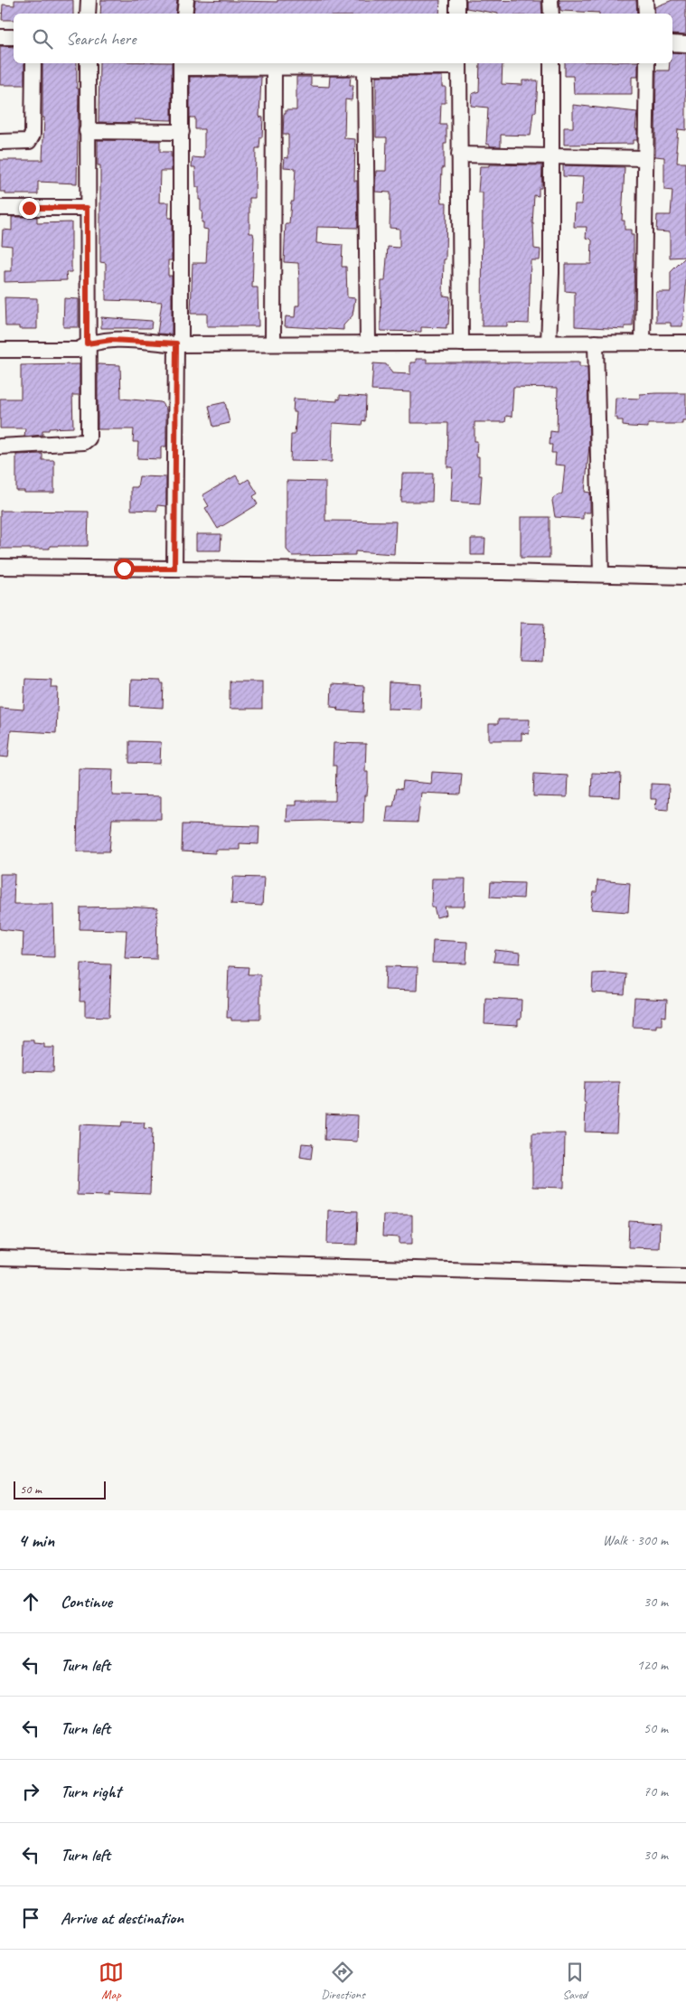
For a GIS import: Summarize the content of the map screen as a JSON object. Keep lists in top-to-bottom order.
{
  "scale_bar": "50 m",
  "page": {
    "search": "Search here",
    "scale": "50 m",
    "heading": ["4 min", "Walk · 300 m"],
    "list": [
      ["Continue", "30 m"],
      ["Turn left", "120 m"],
      ["Turn left", "50 m"],
      ["Turn right", "70 m"],
      ["Turn left", "30 m"],
      "Arrive at destination"
    ],
    "nav": ["Map", "Directions", "Saved"]
  }
}
